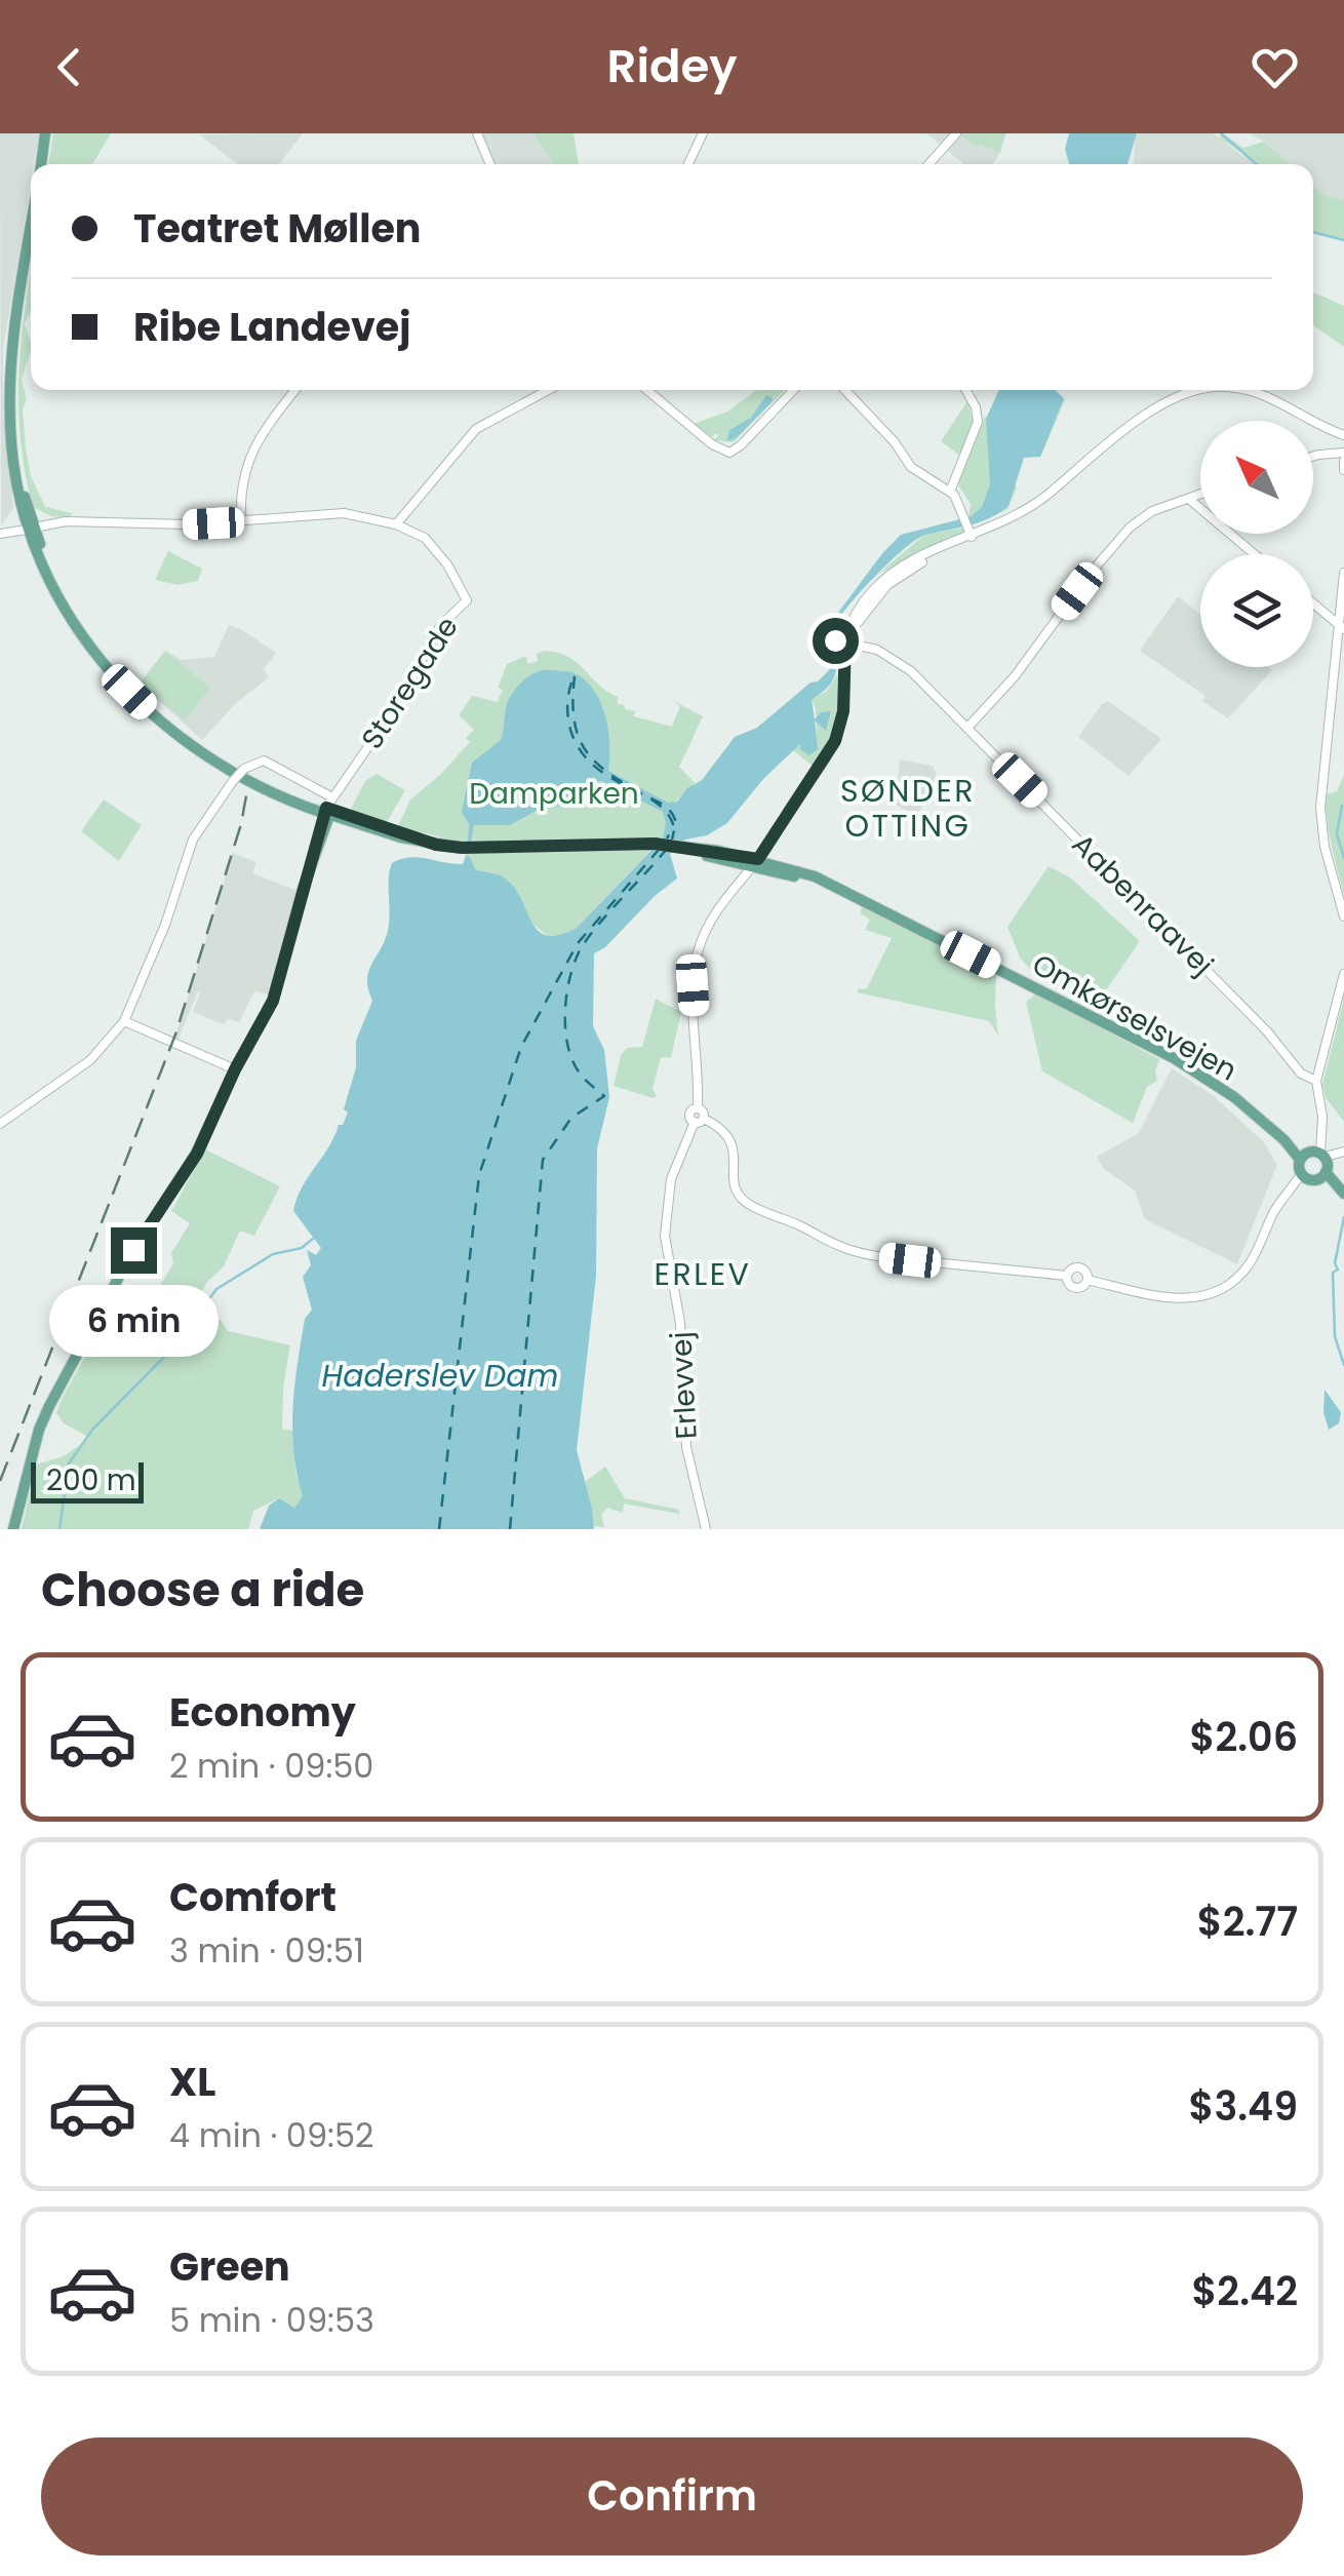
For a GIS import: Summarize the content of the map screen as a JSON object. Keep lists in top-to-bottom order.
{
  "streets": {
    "main road": ["Omkørselsvejen"],
    "street": ["Storegade", "Aabenraavej", "Erlevvej"]
  },
  "crossings": [
    ["Storegade", "Omkørselsvejen"]
  ],
  "districts": ["SØNDER OTTING", "ERLEV"],
  "water": ["Haderslev Dam"],
  "parks": ["Damparken"],
  "scale_bar": "200 m",
  "north": "top left",
  "page": {
    "header": "Ridey",
    "banner": ["Teatret Møllen", "Ribe Landevej"],
    "bubble": "6 min",
    "scale": "200 m",
    "heading": "Choose a ride",
    "list": [
      {
        "name": "Economy",
        "note": "2 min · 09:50",
        "value": "$2.06"
      },
      {
        "name": "Comfort",
        "note": "3 min · 09:51",
        "value": "$2.77"
      },
      {
        "name": "XL",
        "note": "4 min · 09:52",
        "value": "$3.49"
      },
      {
        "name": "Green",
        "note": "5 min · 09:53",
        "value": "$2.42"
      }
    ],
    "buttons": "Confirm"
  }
}
